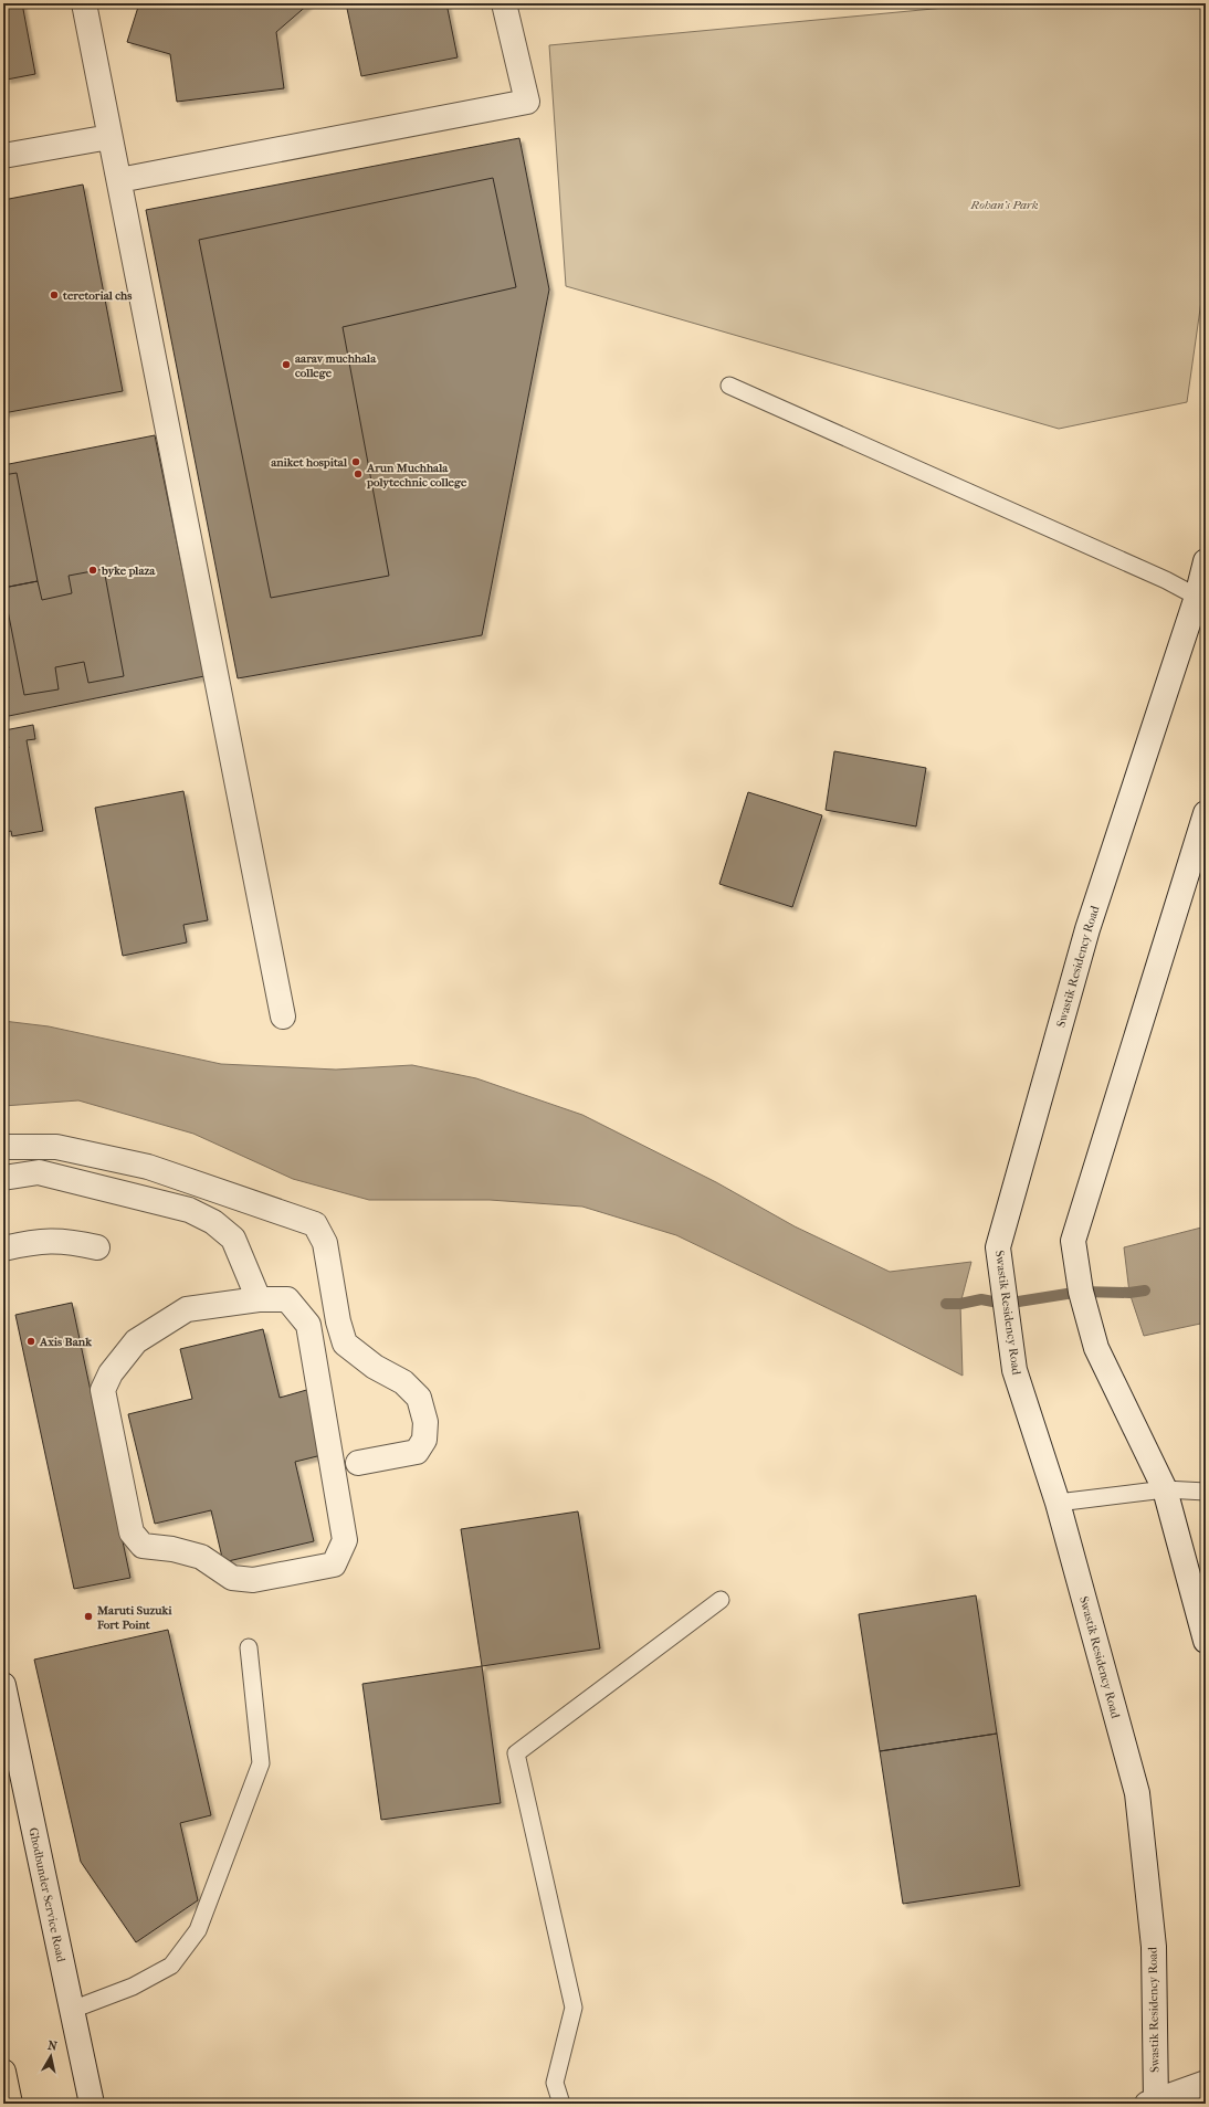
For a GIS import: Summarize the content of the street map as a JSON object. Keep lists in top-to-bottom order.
{
  "streets": {
    "street": ["Swastik Residency Road", "Ghodbunder Service Road"]
  },
  "parks": ["Rohan's Park"],
  "places": [
    "teretorial chs",
    "aarav muchhala college",
    "aniket hospital",
    "Arun Muchhala polytechnic college",
    "byke plaza",
    "Axis Bank",
    "Maruti Suzuki Fort Point"
  ],
  "north": "top"
}
